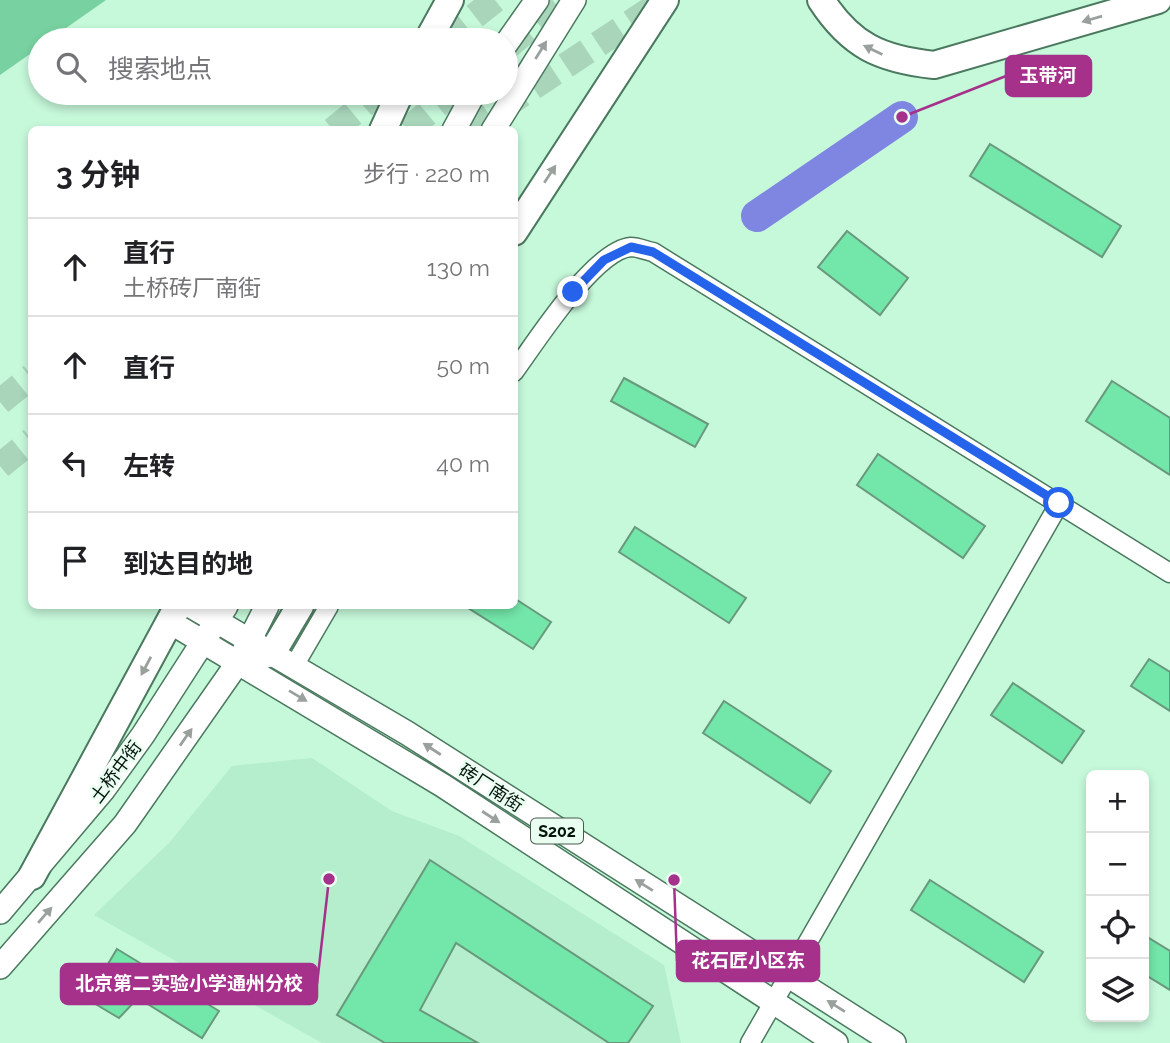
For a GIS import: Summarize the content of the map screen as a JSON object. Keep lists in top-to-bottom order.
{
  "streets": {
    "main road": ["土桥中街", "砖厂南街", "S202"]
  },
  "crossings": [
    ["土桥中街", "砖厂南街"]
  ],
  "places": ["玉带河", "北京第二实验小学通州分校", "花石匠小区东"],
  "page": {
    "search": "搜索地点",
    "heading": ["3 分钟", "步行 · 220 m"],
    "list": [
      ["直行", "土桥砖厂南街", "130 m"],
      ["直行", "50 m"],
      ["左转", "40 m"],
      "到达目的地"
    ],
    "map_buttons": ["+", "−"]
  }
}
